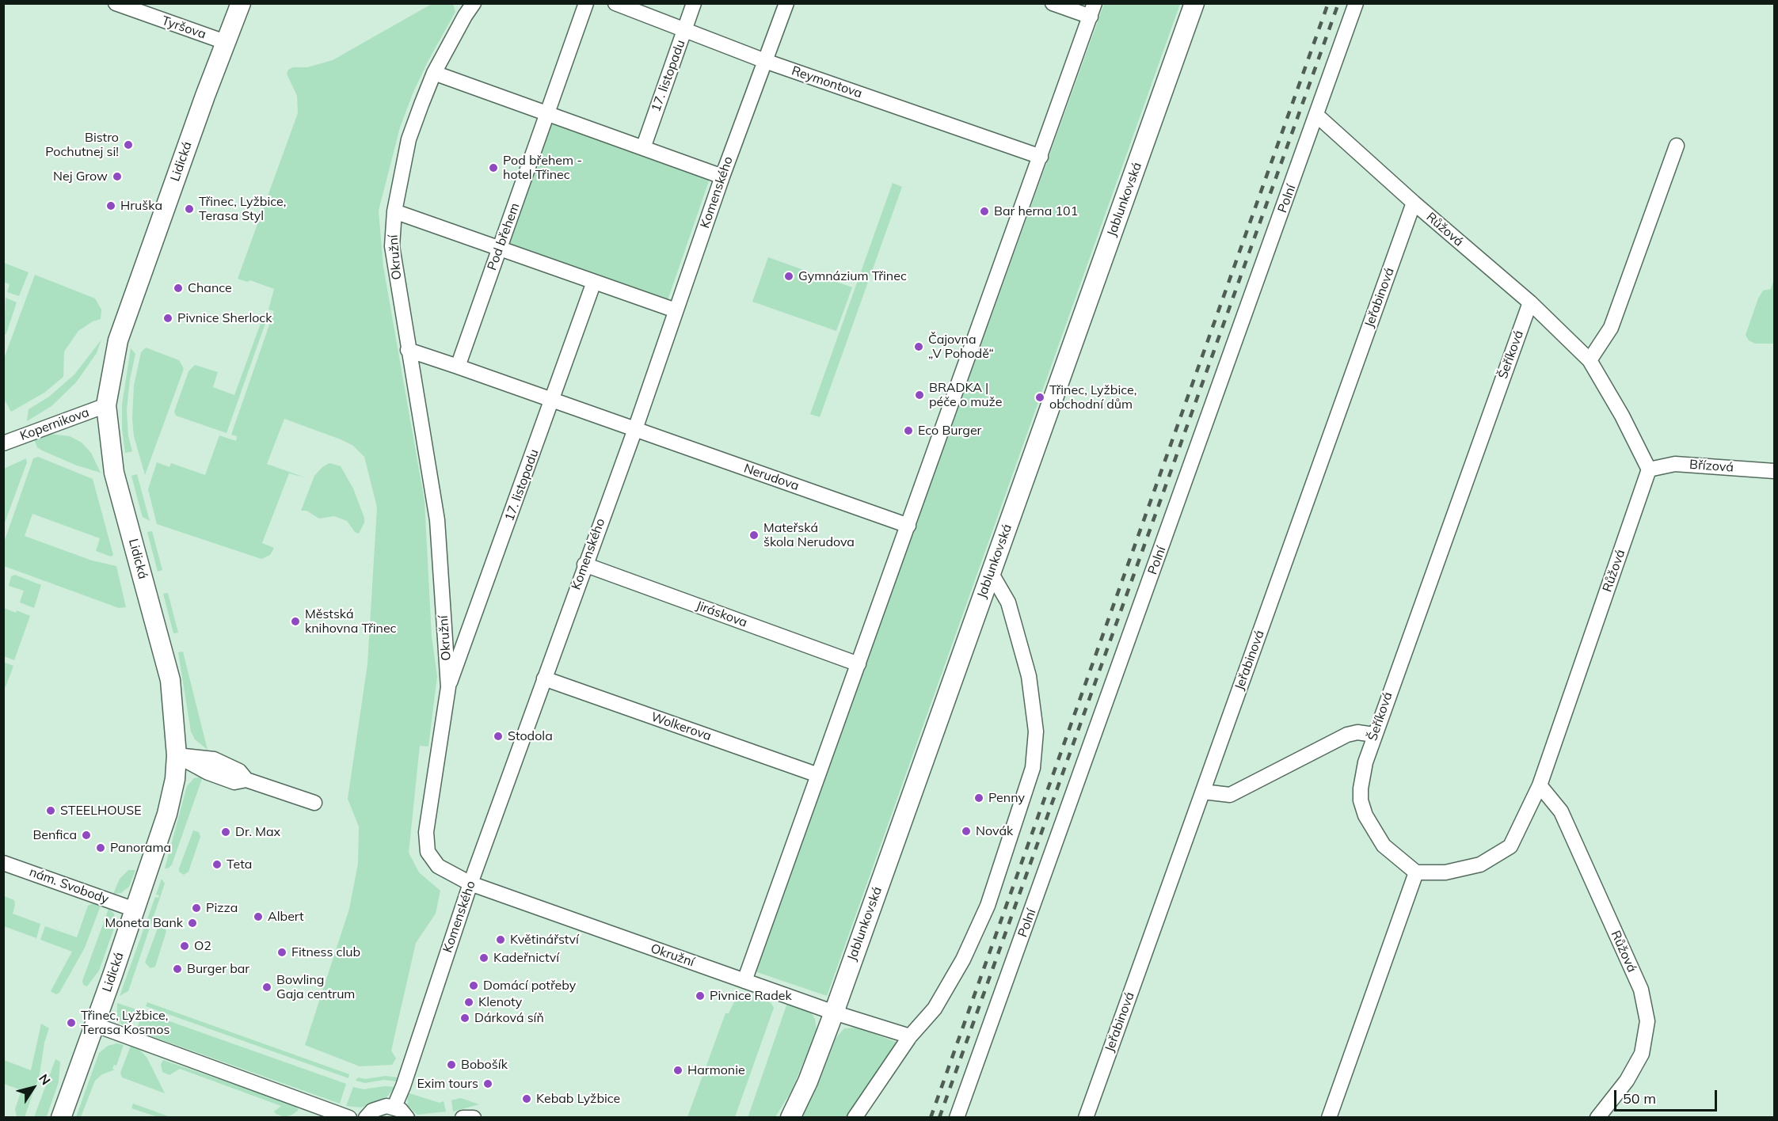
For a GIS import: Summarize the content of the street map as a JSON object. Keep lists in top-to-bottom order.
{
  "streets": {
    "main road": ["Lidická", "Jablunkovská"],
    "street": [
      "Tyršova",
      "17. listopadu",
      "Reymontova",
      "Komenského",
      "Polní",
      "Růžová",
      "Pod břehem",
      "Okružní",
      "Jeřabinová",
      "Šeříková",
      "Kopernikova",
      "Břízová",
      "Nerudova",
      "Jiráskova",
      "Wolkerova",
      "nám. Svobody"
    ]
  },
  "crossings": [
    ["Tyršova", "Lidická"],
    ["17. listopadu", "Reymontova"],
    ["17. listopadu", "Okružní"],
    ["17. listopadu", "Nerudova"],
    ["Reymontova", "Komenského"],
    ["Lidická", "Kopernikova"],
    ["Lidická", "nám. Svobody"],
    ["Komenského", "Okružní"],
    ["Komenského", "Nerudova"],
    ["Komenského", "Jiráskova"],
    ["Komenského", "Wolkerova"],
    ["Polní", "Růžová"],
    ["Jablunkovská", "Okružní"],
    ["Růžová", "Jeřabinová"],
    ["Růžová", "Šeříková"],
    ["Růžová", "Břízová"],
    ["Pod břehem", "Nerudova"]
  ],
  "places": [
    "Bistro Pochutnej si!",
    "Pod břehem - hotel Třinec",
    "Nej Grow",
    "Hruška",
    "Třinec, Lyžbice, Terasa Styl",
    "Bar herna 101",
    "Gymnázium Třinec",
    "Chance",
    "Pivnice Sherlock",
    "Čajovna „V Pohodě“",
    "BRADKA | péče o muže",
    "Třinec, Lyžbice, obchodní dům",
    "Eco Burger",
    "Mateřská škola Nerudova",
    "Městská knihovna Třinec",
    "Stodola",
    "Penny",
    "STEELHOUSE",
    "Novák",
    "Dr. Max",
    "Benfica",
    "Panorama",
    "Teta",
    "Pizza",
    "Albert",
    "Moneta Bank",
    "Květinářství",
    "O2",
    "Fitness club",
    "Kadeřnictví",
    "Burger bar",
    "Domácí potřeby",
    "Bowling Gaja centrum",
    "Pivnice Radek",
    "Klenoty",
    "Dárková síň",
    "Třinec, Lyžbice, Terasa Kosmos",
    "Bobošík",
    "Harmonie",
    "Exim tours",
    "Kebab Lyžbice"
  ],
  "scale_bar": "50 m",
  "north": "top right"
}
